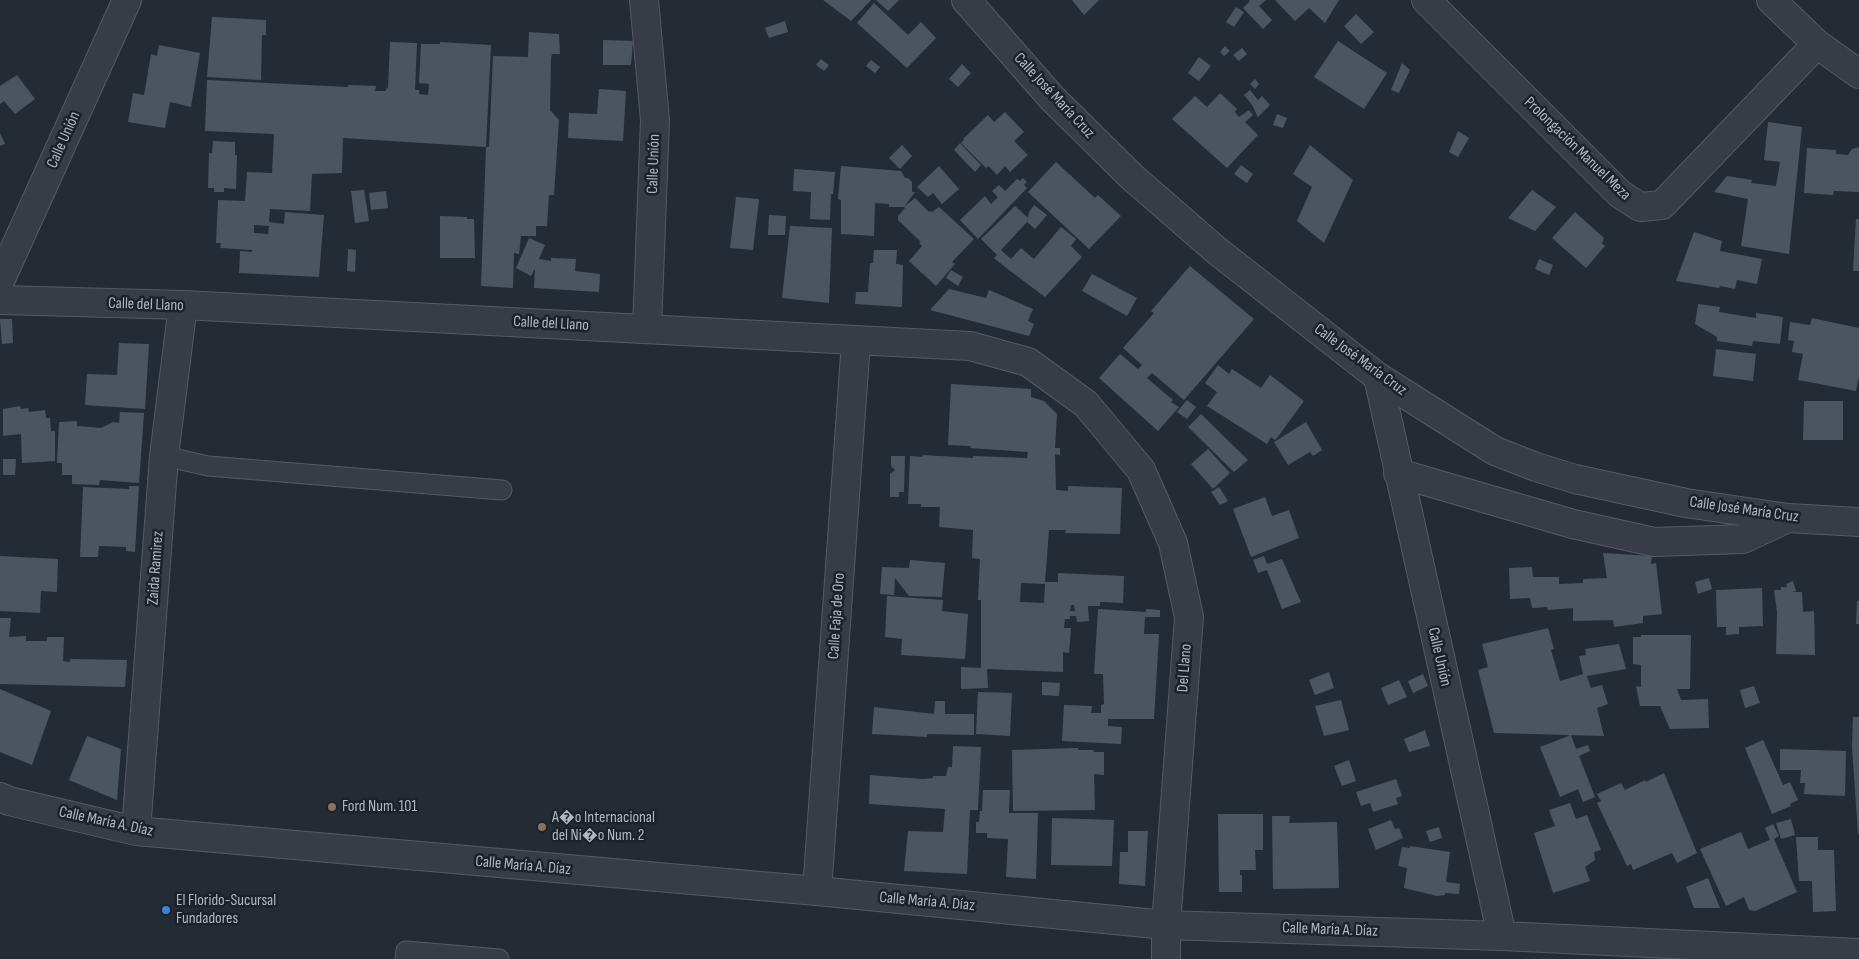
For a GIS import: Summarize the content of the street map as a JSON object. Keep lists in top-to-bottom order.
{
  "streets": {
    "street": [
      "Calle José María Cruz",
      "Calle Unión",
      "Prolongación Manuel Meza",
      "Calle del Llano",
      "Zaida Ramirez",
      "Calle Faja de Oro",
      "Del Llano",
      "Calle María A. Díaz"
    ]
  },
  "crossings": [
    ["Calle José María Cruz", "Calle Unión"],
    ["Calle Unión", "Calle del Llano"],
    ["Calle Unión", "Calle María A. Díaz"],
    ["Calle del Llano", "Zaida Ramirez"],
    ["Calle del Llano", "Calle Faja de Oro"],
    ["Calle del Llano", "Del Llano"],
    ["Zaida Ramirez", "Calle María A. Díaz"],
    ["Calle Faja de Oro", "Calle María A. Díaz"],
    ["Del Llano", "Calle María A. Díaz"]
  ],
  "places": ["Ford Num. 101", "A�o Internacional del Ni�o Num. 2", "El Florido-Sucursal Fundadores"]
}
